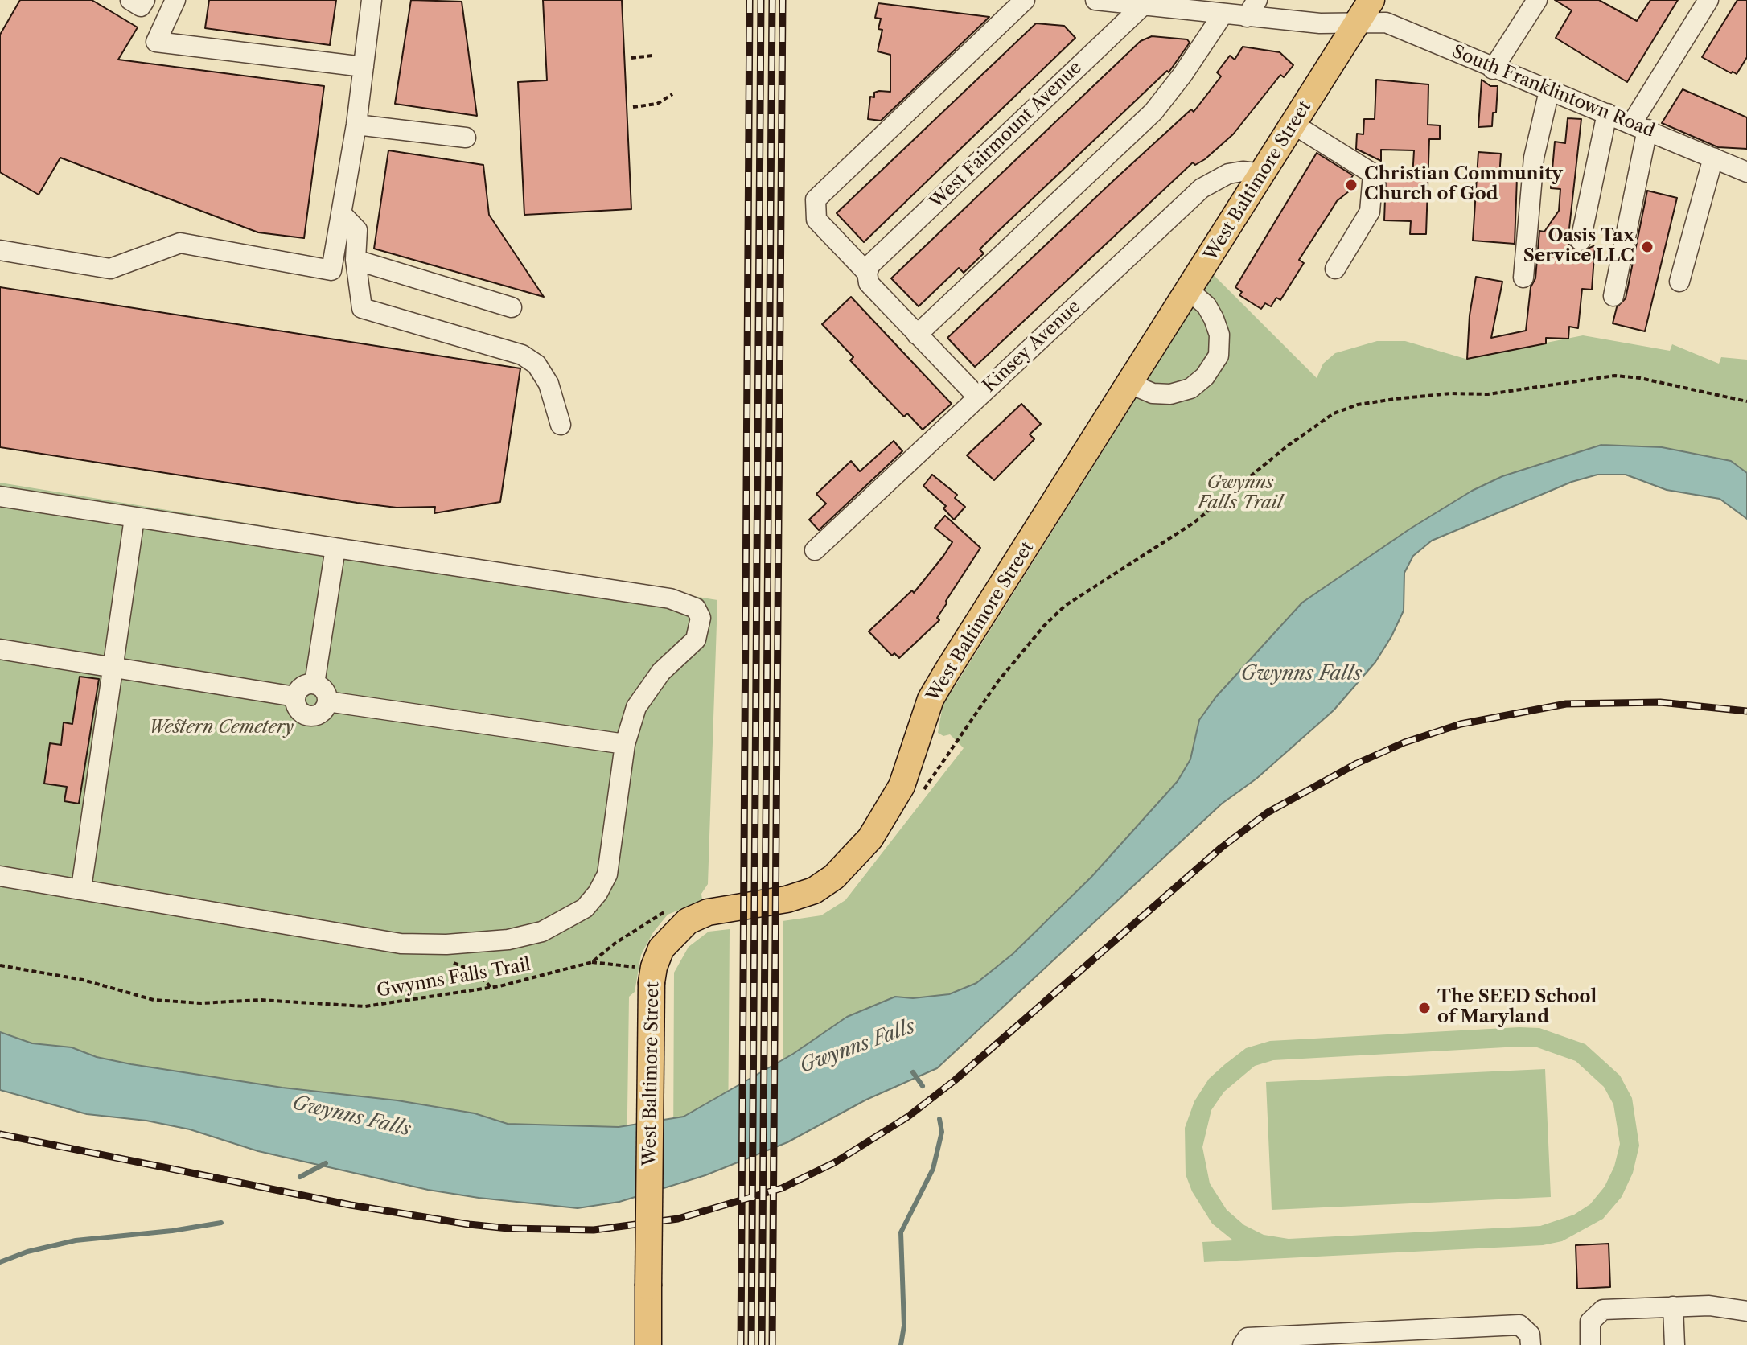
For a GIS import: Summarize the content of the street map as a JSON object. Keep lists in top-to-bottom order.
{
  "streets": {
    "main road": ["West Baltimore Street"],
    "street": ["South Franklintown Road", "West Fairmount Avenue", "Kinsey Avenue"],
    "path": ["Gwynns Falls Trail"]
  },
  "crossings": [
    ["South Franklintown Road", "West Fairmount Avenue"],
    ["South Franklintown Road", "West Baltimore Street"],
    ["West Baltimore Street", "Kinsey Avenue"]
  ],
  "water": ["Gwynns Falls"],
  "parks": ["Gwynns Falls Trail", "Western Cemetery"],
  "places": ["Christian Community Church of God", "Oasis Tax Service LLC", "The SEED School of Maryland"]
}
